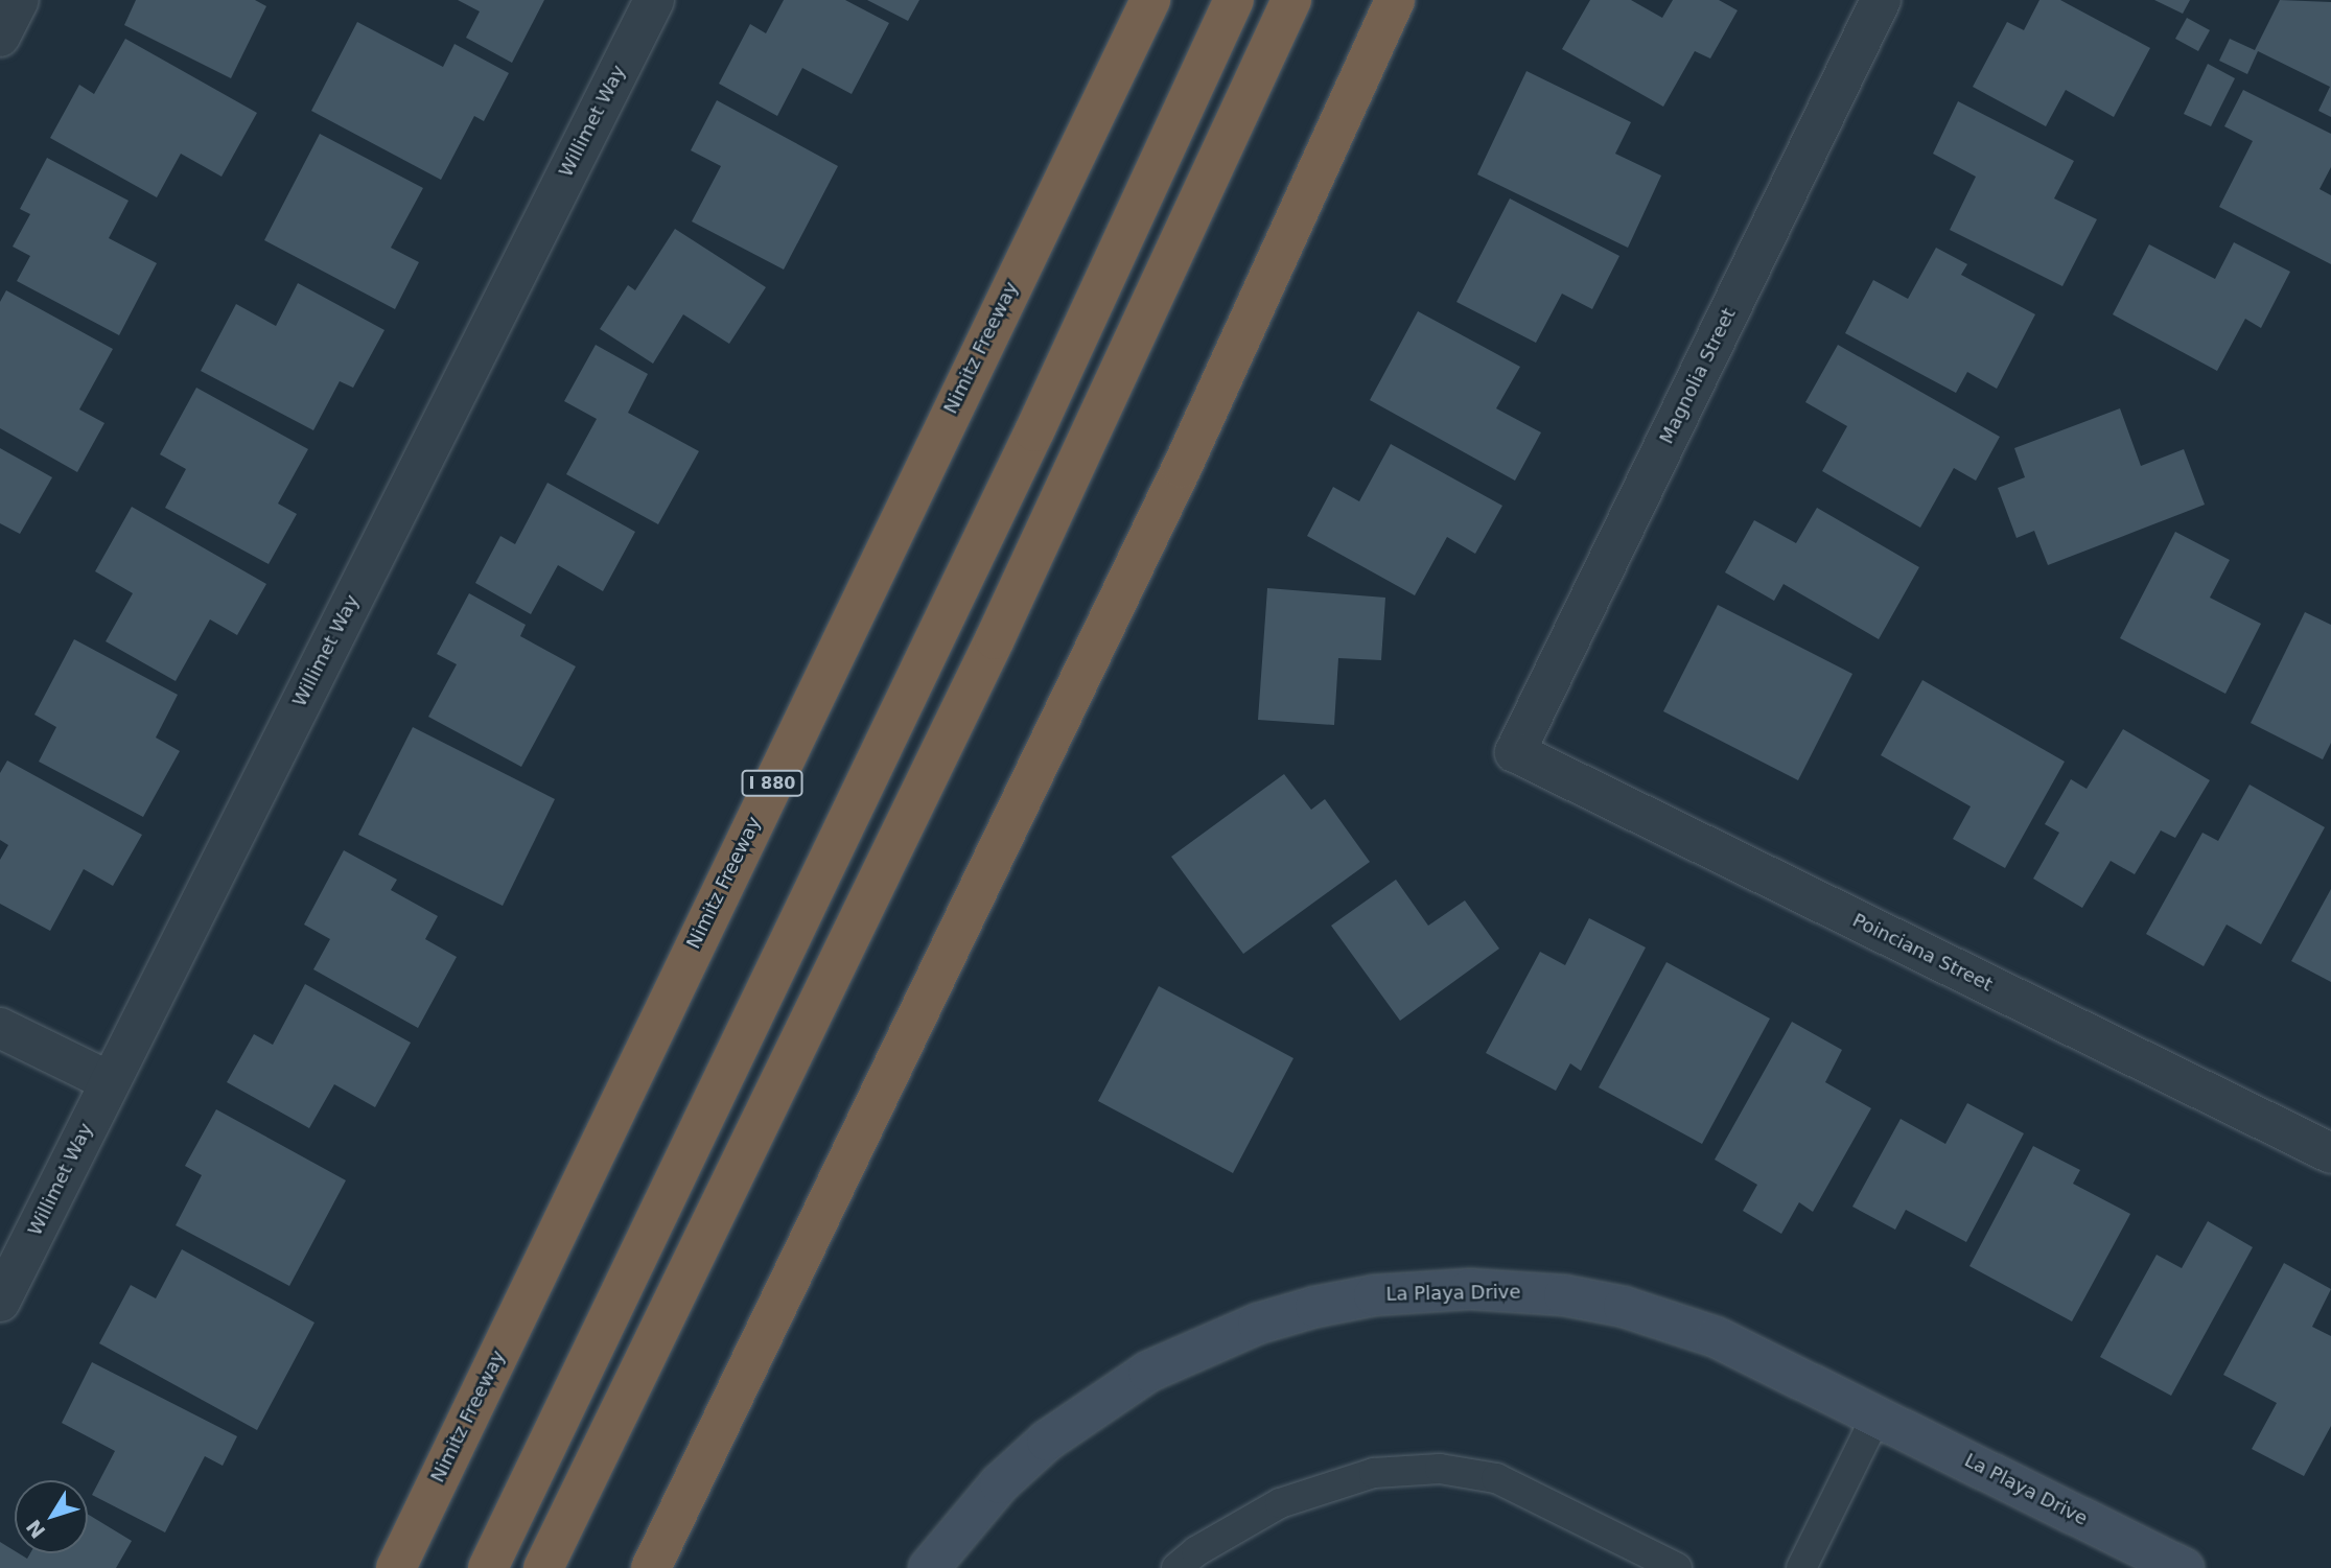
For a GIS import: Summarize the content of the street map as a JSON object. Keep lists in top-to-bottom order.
{
  "streets": {
    "highway": ["Nimitz Freeway", "I 880"],
    "main road": ["La Playa Drive"],
    "street": ["Willimet Way", "Magnolia Street", "Poinciana Street"]
  },
  "crossings": [
    ["Magnolia Street", "Poinciana Street"]
  ],
  "north": "bottom left"
}
